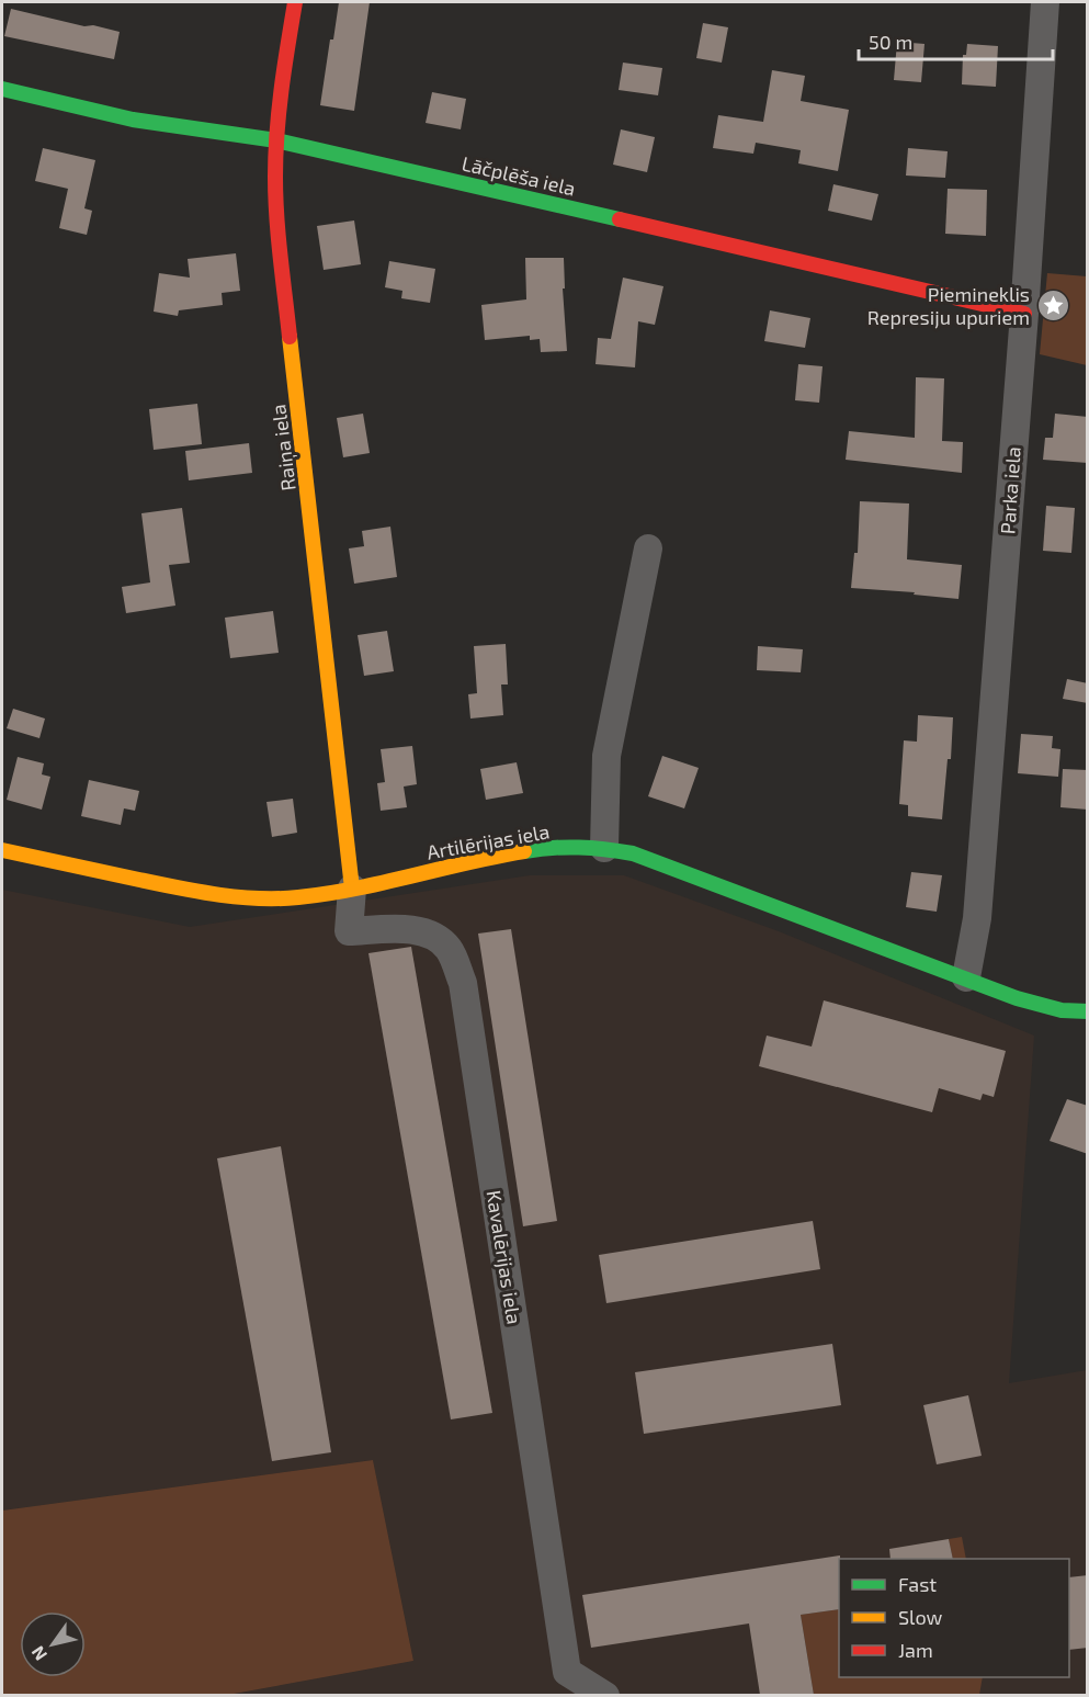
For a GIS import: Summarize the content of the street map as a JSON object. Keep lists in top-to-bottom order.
{
  "streets": {
    "street": [
      "Lāčplēša iela",
      "Raiņa iela",
      "Parka iela",
      "Artilērijas iela",
      "Kavalērijas iela"
    ]
  },
  "crossings": [
    ["Lāčplēša iela", "Raiņa iela"],
    ["Lāčplēša iela", "Parka iela"],
    ["Raiņa iela", "Artilērijas iela"],
    ["Raiņa iela", "Kavalērijas iela"],
    ["Parka iela", "Artilērijas iela"],
    ["Artilērijas iela", "Kavalērijas iela"]
  ],
  "places": {
    "place": ["Piemineklis Represiju upuriem"]
  },
  "legend": ["Fast", "Slow", "Jam"],
  "scale_bar": "50 m",
  "north": "bottom left"
}
